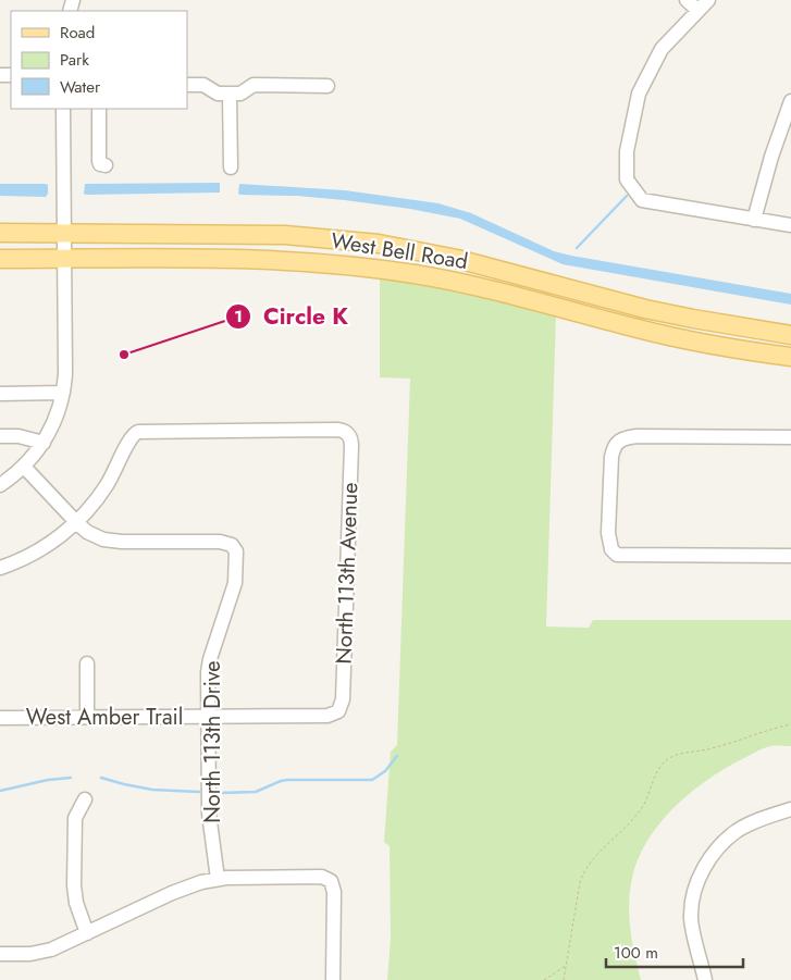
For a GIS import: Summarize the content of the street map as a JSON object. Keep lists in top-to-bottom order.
{
  "streets": {
    "main road": ["West Bell Road"],
    "street": ["North 113th Avenue", "West Amber Trail", "North 113th Drive"]
  },
  "crossings": [
    ["North 113th Avenue", "West Amber Trail"],
    ["North 113th Avenue", "North 113th Drive"],
    ["West Amber Trail", "North 113th Drive"]
  ],
  "places": ["Circle K"],
  "legend": ["Road", "Park", "Water"],
  "scale_bar": "100 m"
}
